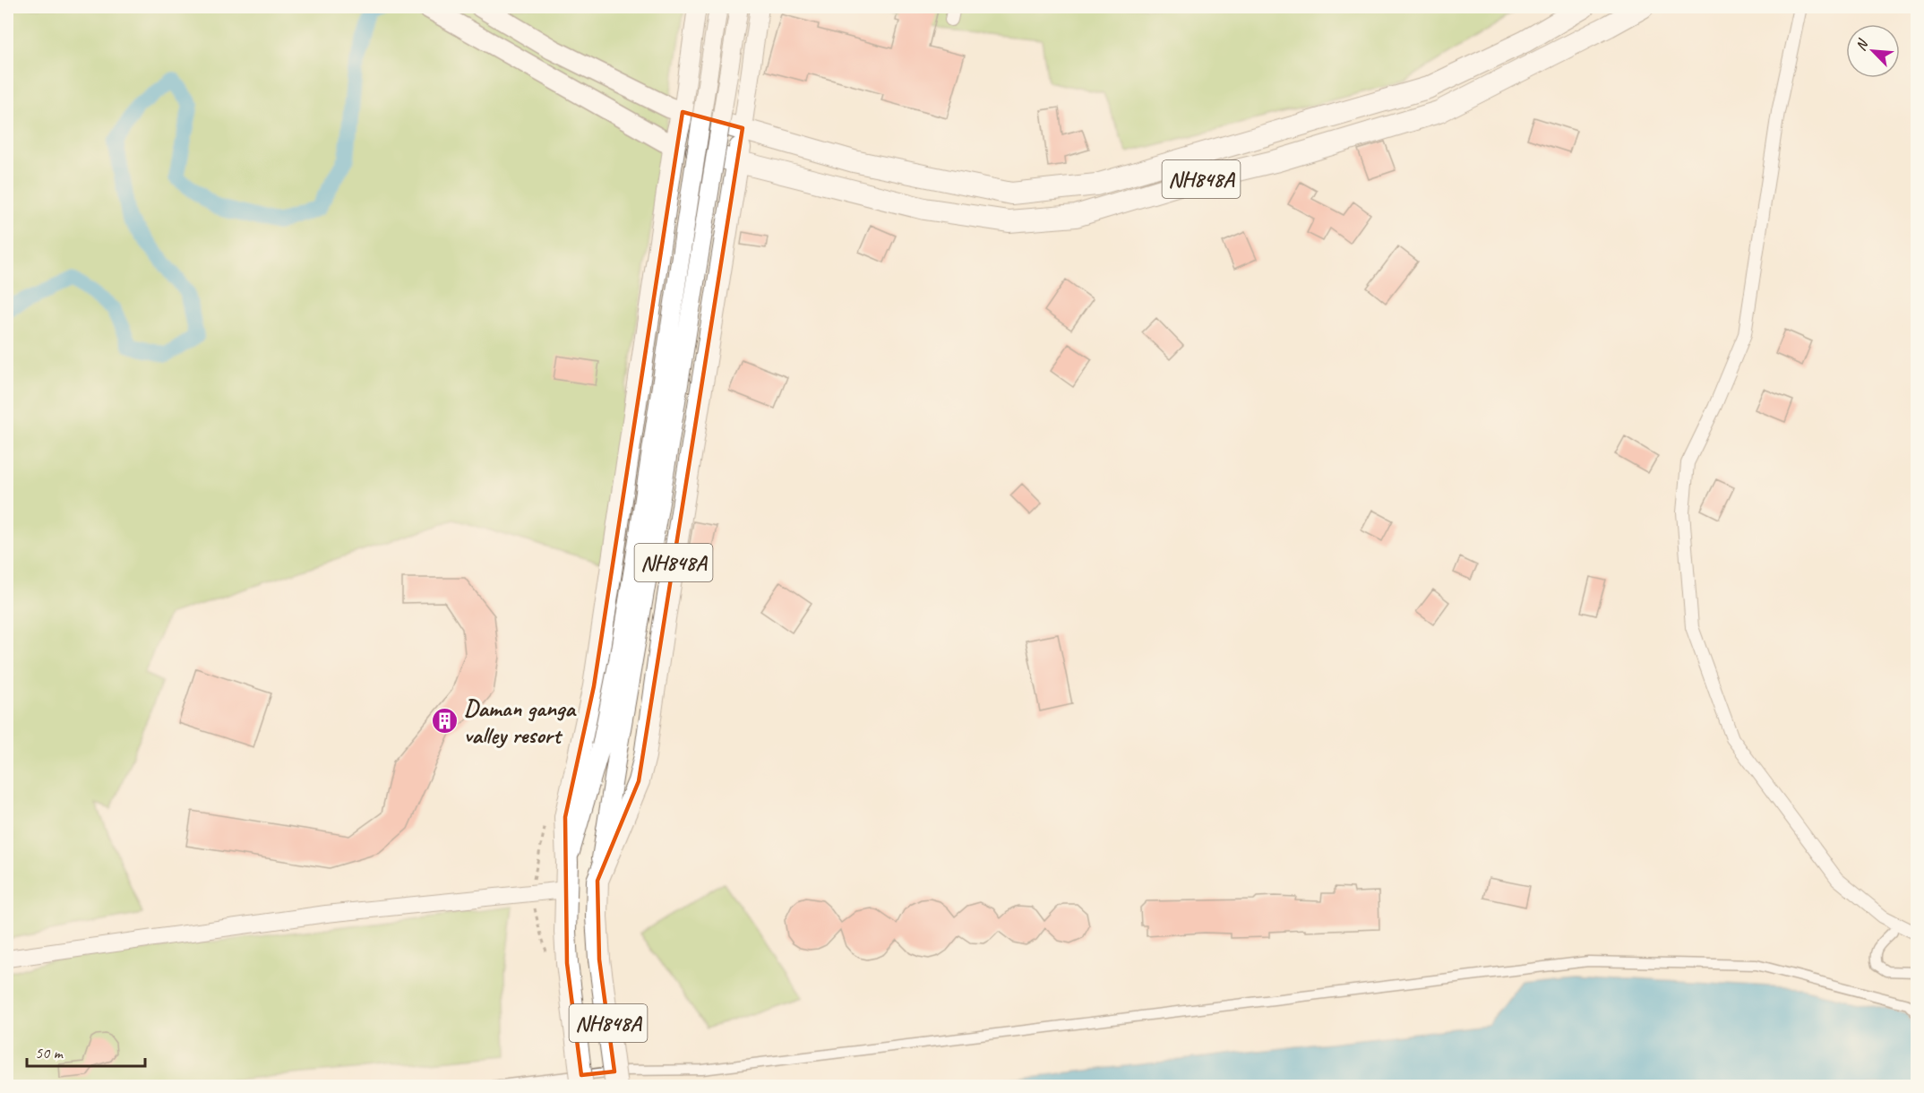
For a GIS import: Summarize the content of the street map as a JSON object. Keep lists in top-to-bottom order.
{
  "streets": {
    "highway": ["NH848A"]
  },
  "places": {
    "building": ["Daman ganga valley resort"]
  },
  "scale_bar": "50 m",
  "north": "top left"
}
